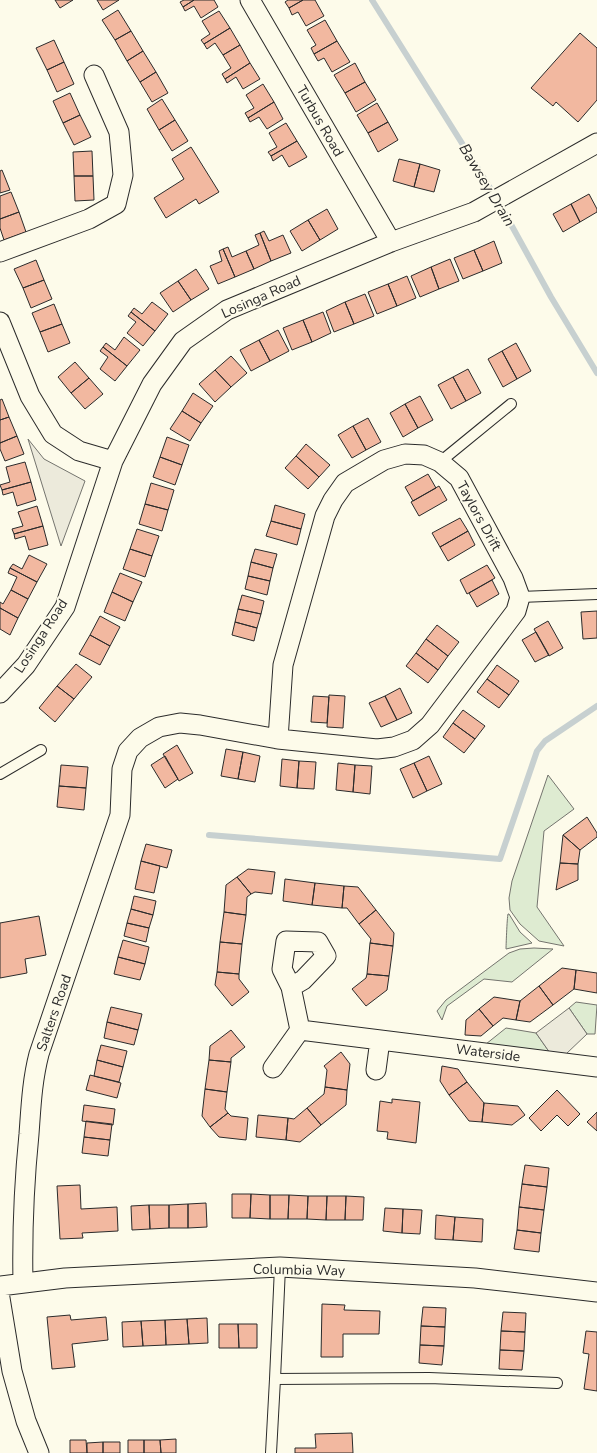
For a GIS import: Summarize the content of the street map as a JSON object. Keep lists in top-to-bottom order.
{
  "streets": {
    "street": [
      "Turbus Road",
      "Losinga Road",
      "Taylors Drift",
      "Salters Road",
      "Waterside",
      "Columbia Way"
    ]
  },
  "crossings": [
    ["Turbus Road", "Losinga Road"],
    ["Taylors Drift", "Salters Road"],
    ["Salters Road", "Columbia Way"]
  ],
  "water": ["Bawsey Drain"]
}
